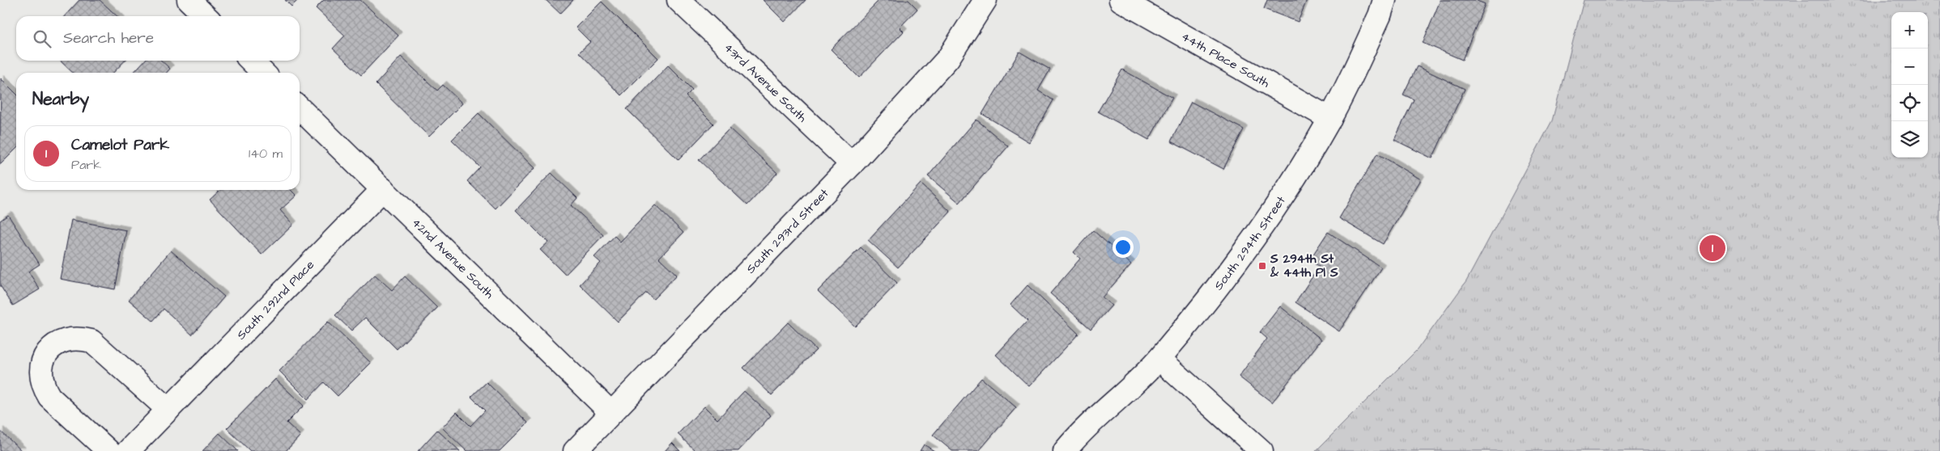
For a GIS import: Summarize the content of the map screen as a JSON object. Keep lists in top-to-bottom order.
{
  "streets": {
    "street": [
      "44th Place South",
      "43rd Avenue South",
      "South 293rd Street",
      "South 294th Street",
      "42nd Avenue South",
      "South 292nd Place"
    ]
  },
  "crossings": [
    ["44th Place South", "South 294th Street"],
    ["43rd Avenue South", "South 293rd Street"],
    ["South 293rd Street", "42nd Avenue South"],
    ["42nd Avenue South", "South 292nd Place"]
  ],
  "places": {
    "transit": ["S 294th St & 44th Pl S"]
  },
  "page": {
    "map_buttons": ["+", "−"],
    "search": "Search here",
    "heading": "Nearby",
    "list": [
      {
        "mark": "1",
        "name": "Camelot Park",
        "note": "Park",
        "value": "140 m"
      }
    ],
    "pins": "1"
  }
}
